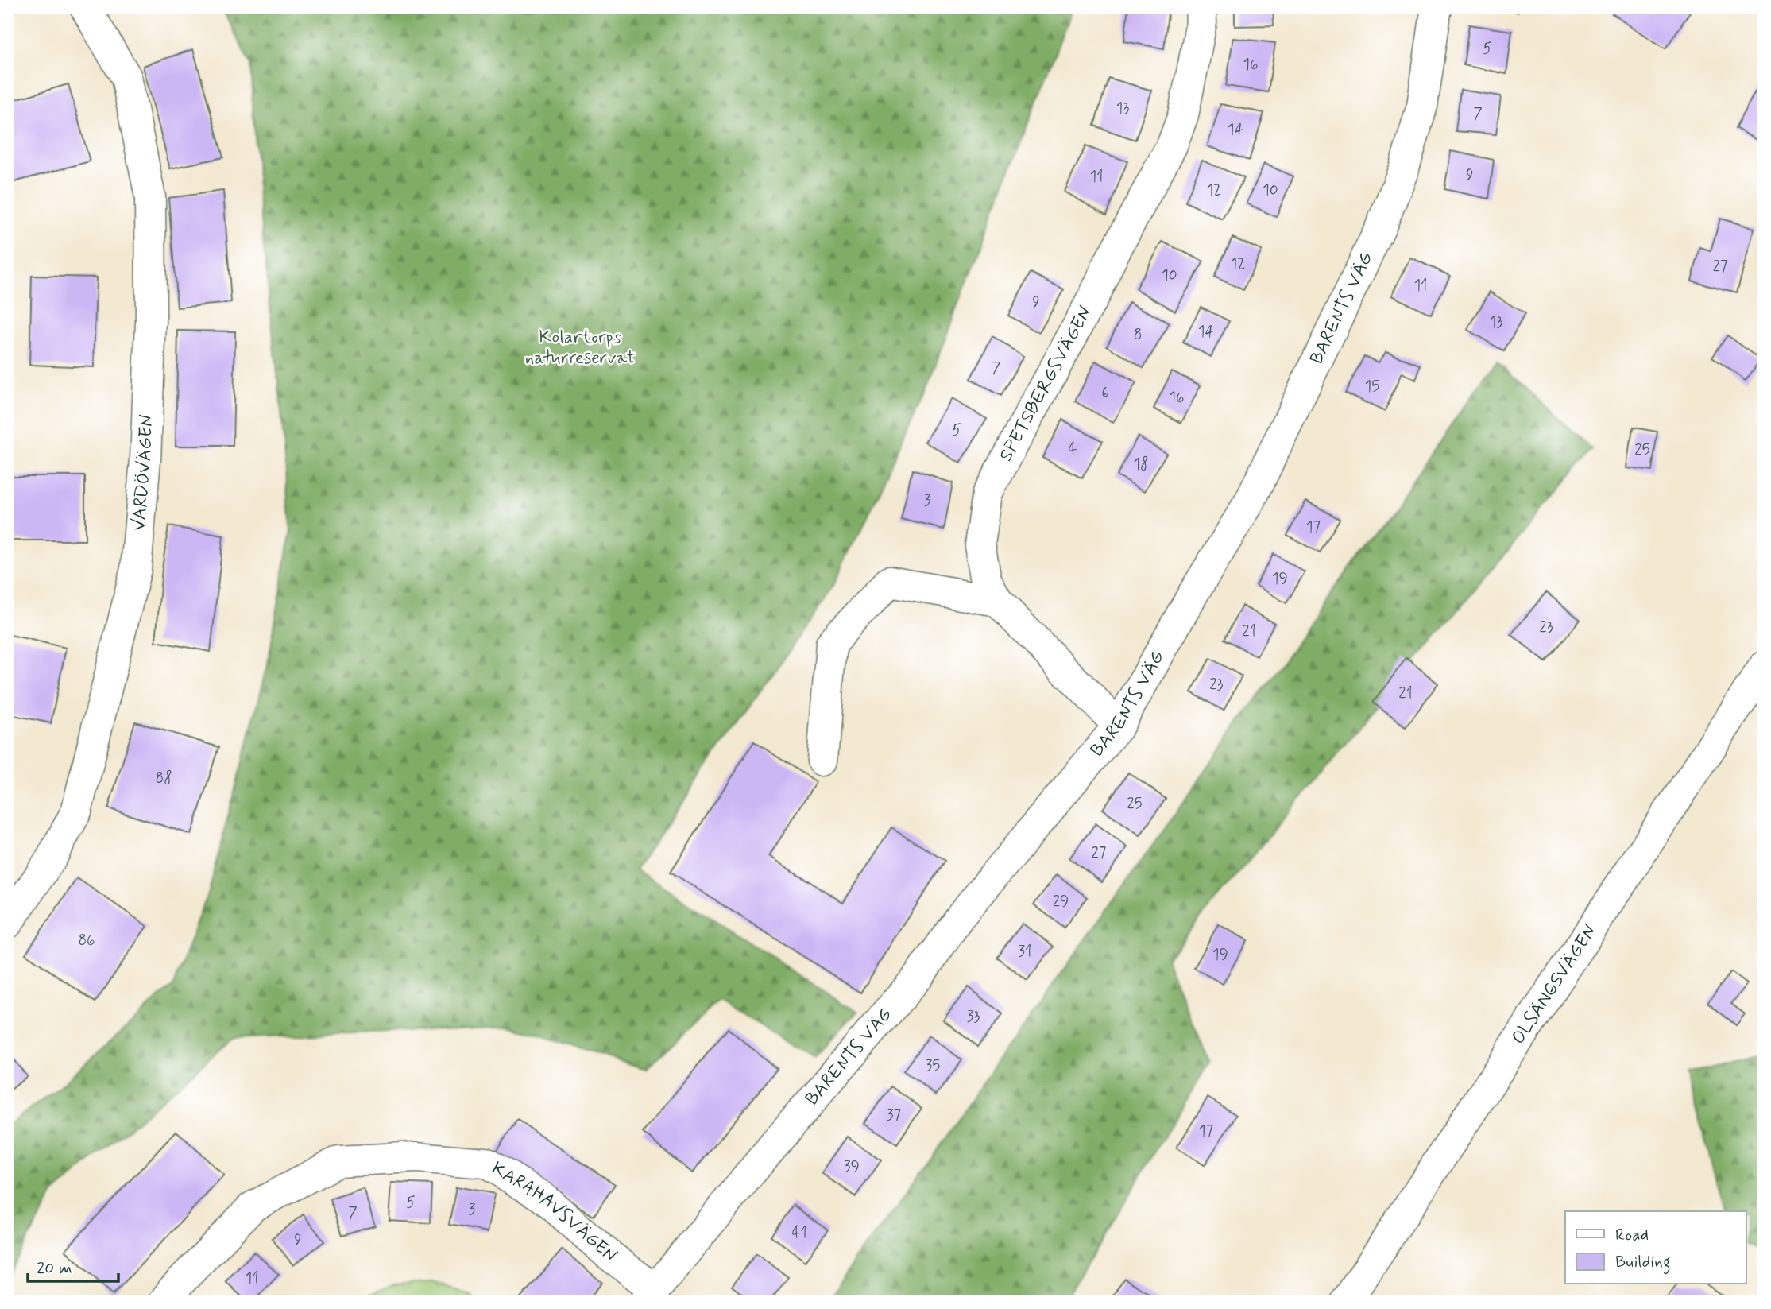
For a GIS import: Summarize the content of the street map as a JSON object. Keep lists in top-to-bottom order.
{
  "streets": {
    "street": [
      "BARENTS VÄG",
      "SPETSBERGSVÄGEN",
      "VARDÖVÄGEN",
      "OLSÄNGSVÄGEN",
      "KARAHAVSVÄGEN"
    ]
  },
  "crossings": [
    ["BARENTS VÄG", "SPETSBERGSVÄGEN"],
    ["BARENTS VÄG", "KARAHAVSVÄGEN"]
  ],
  "parks": ["Kolartorps naturreservat"],
  "house_numbers": [
    "5",
    "16",
    "13",
    "7",
    "14",
    "9",
    "11",
    "12",
    "10",
    "12",
    "27",
    "10",
    "11",
    "9",
    "13",
    "14",
    "8",
    "7",
    "15",
    "6",
    "16",
    "5",
    "4",
    "25",
    "18",
    "3",
    "17",
    "19",
    "23",
    "21",
    "23",
    "21",
    "88",
    "25",
    "27",
    "29",
    "86",
    "31",
    "19",
    "33",
    "35",
    "37",
    "17",
    "39",
    "5",
    "3",
    "7",
    "41",
    "9",
    "11"
  ],
  "legend": ["Road", "Building"],
  "scale_bar": "20 m"
}
